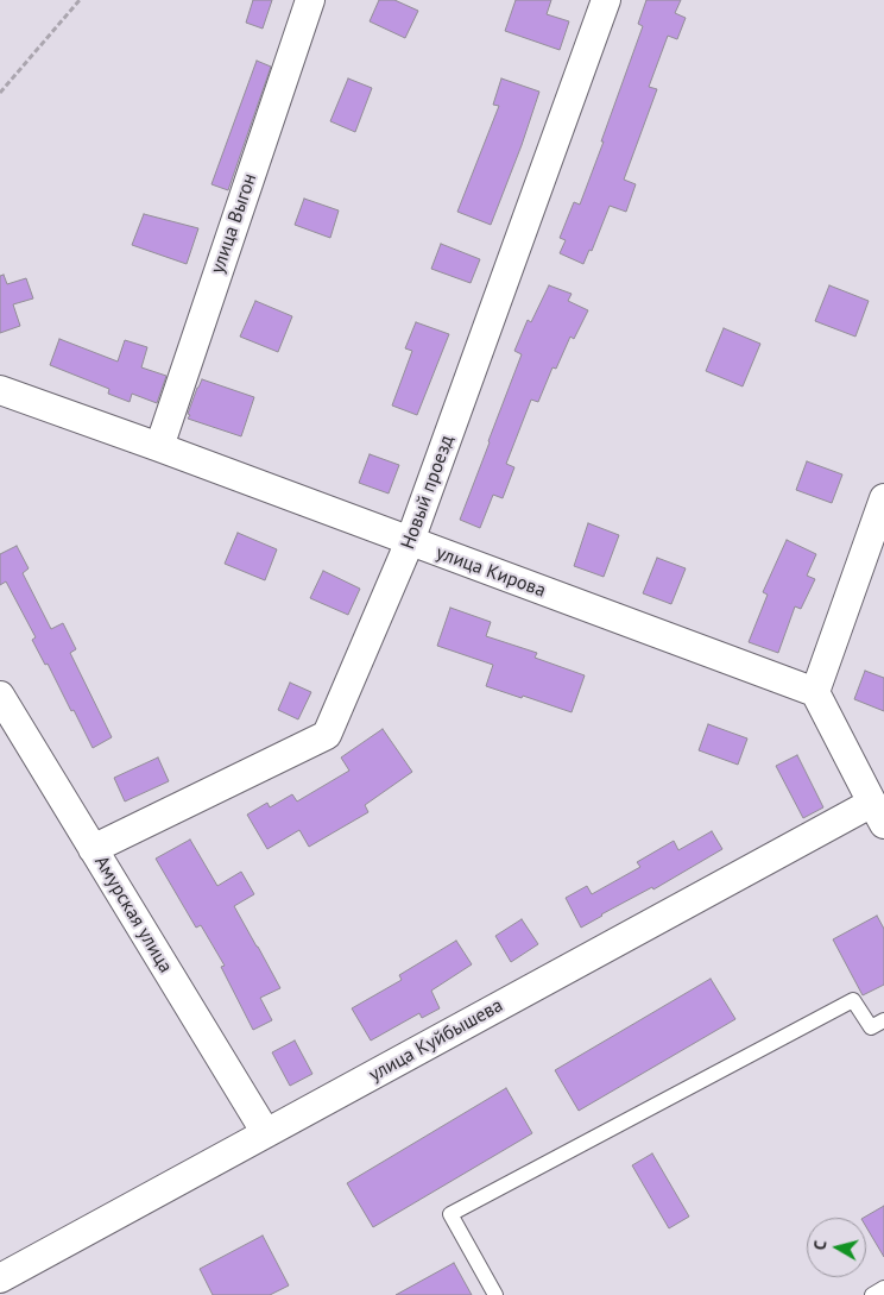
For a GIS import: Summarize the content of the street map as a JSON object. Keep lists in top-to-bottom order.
{
  "streets": {
    "street": [
      "улица Выгон",
      "Новый проезд",
      "улица Кирова",
      "Амурская улица",
      "улица Куйбышева"
    ]
  },
  "crossings": [
    ["улица Выгон", "улица Кирова"],
    ["Новый проезд", "улица Кирова"],
    ["Новый проезд", "Амурская улица"],
    ["Амурская улица", "улица Куйбышева"]
  ],
  "north": "left"
}
